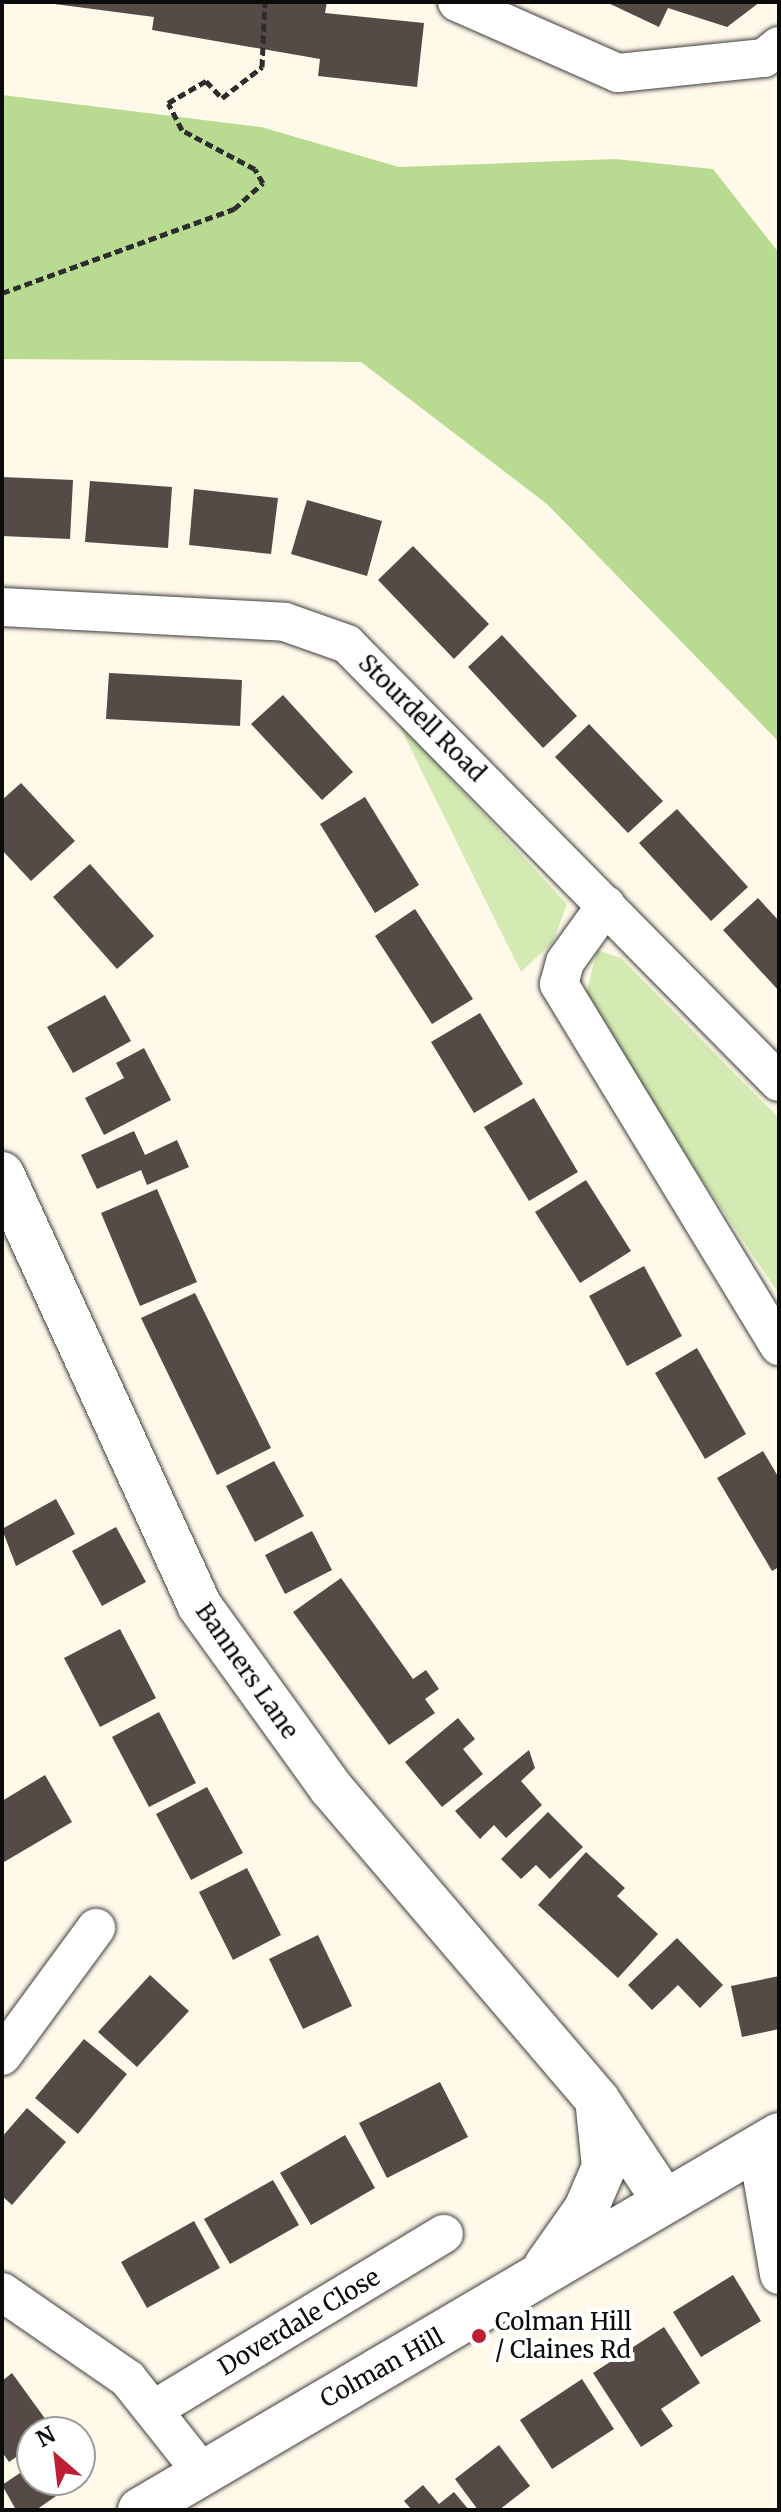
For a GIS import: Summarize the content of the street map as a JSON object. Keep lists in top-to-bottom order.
{
  "streets": {
    "street": [
      "Stourdell Road",
      "Banners Lane",
      "Doverdale Close",
      "Colman Hill"
    ]
  },
  "crossings": [
    ["Banners Lane", "Colman Hill"]
  ],
  "places": ["Colman Hill / Claines Rd"],
  "north": "top left"
}
